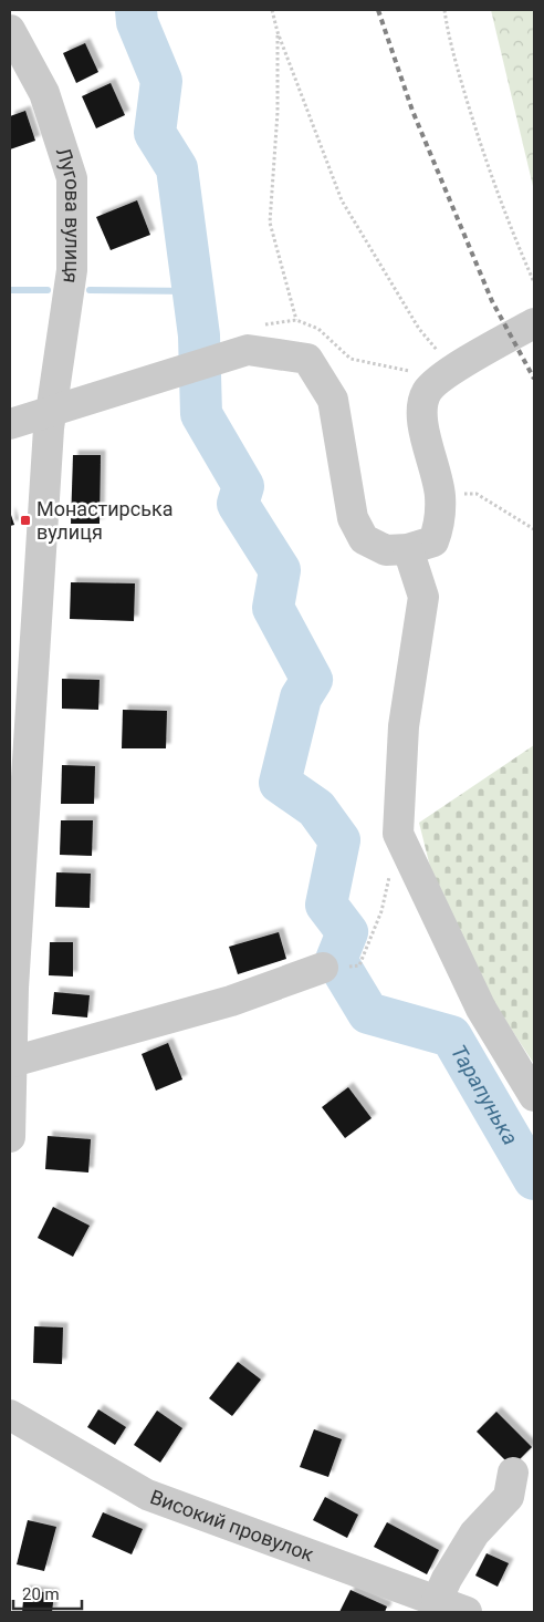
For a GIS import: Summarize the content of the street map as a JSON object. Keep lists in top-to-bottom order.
{
  "streets": {
    "street": ["Лугова вулиця", "Високий провулок"]
  },
  "water": ["Тарапунька"],
  "places": {
    "transit": ["Монастирська вулиця"]
  },
  "scale_bar": "20 m"
}
